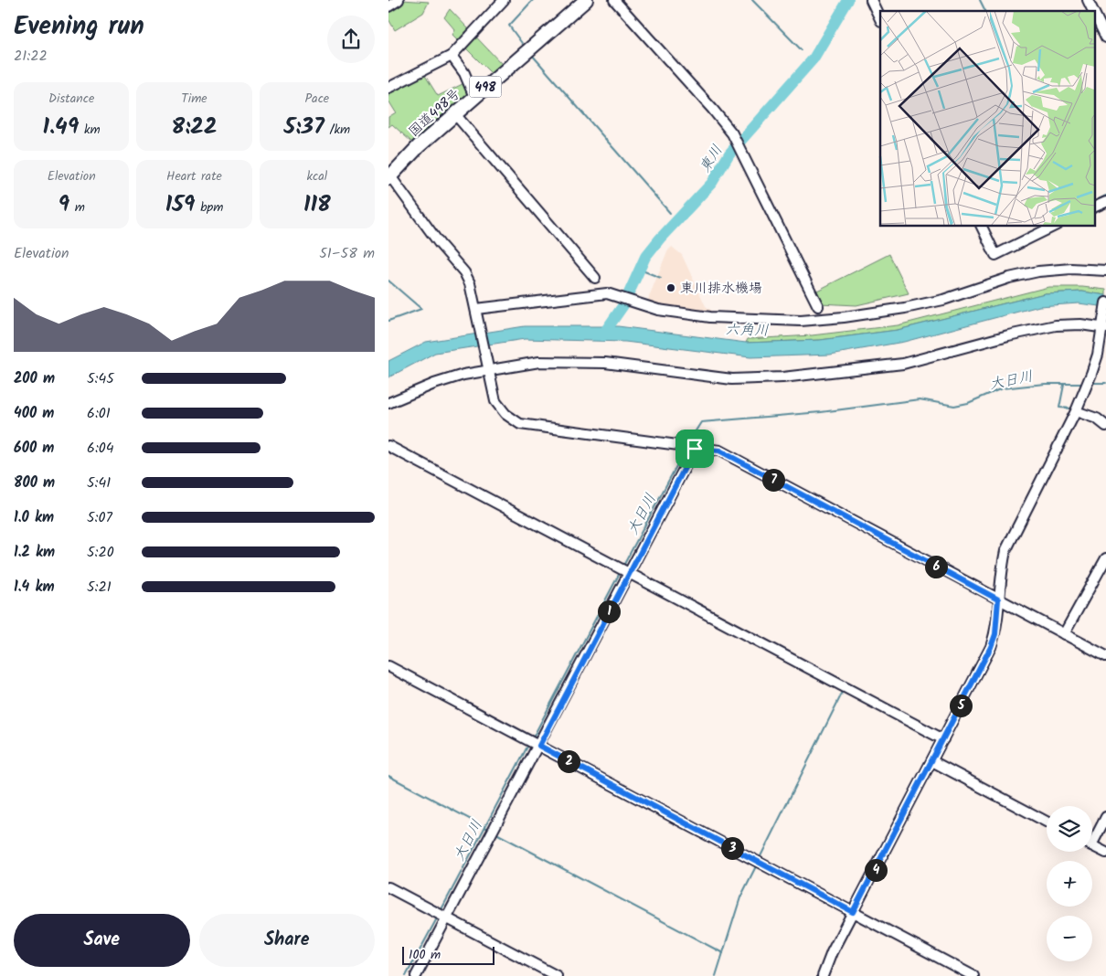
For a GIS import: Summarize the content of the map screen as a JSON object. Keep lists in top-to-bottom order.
{
  "streets": {
    "highway": ["498", "国道498号"]
  },
  "water": ["東川", "六角川", "大日川"],
  "places": ["東川排水機場"],
  "scale_bar": "100 m",
  "page": {
    "heading": ["Evening run", "21:22"],
    "stats": [
      ["Distance", "1.49 km"],
      ["Time", "8:22"],
      ["Pace", "5:37 /km"],
      ["Elevation", "9 m"],
      ["Heart rate", "159 bpm"],
      ["kcal", "118"]
    ],
    "chart": ["Elevation", "51–58 m"],
    "list": [
      {
        "name": "200 m",
        "note": "5:45"
      },
      {
        "name": "400 m",
        "note": "6:01"
      },
      {
        "name": "600 m",
        "note": "6:04"
      },
      {
        "name": "800 m",
        "note": "5:41"
      },
      {
        "name": "1.0 km",
        "note": "5:07"
      },
      {
        "name": "1.2 km",
        "note": "5:20"
      },
      {
        "name": "1.4 km",
        "note": "5:21"
      }
    ],
    "pins": [
      "7",
      "6",
      "1",
      "5",
      "2",
      "3",
      "4"
    ],
    "map_buttons": ["+", "−"],
    "buttons": ["Save", "Share"],
    "scale": "100 m"
  }
}
